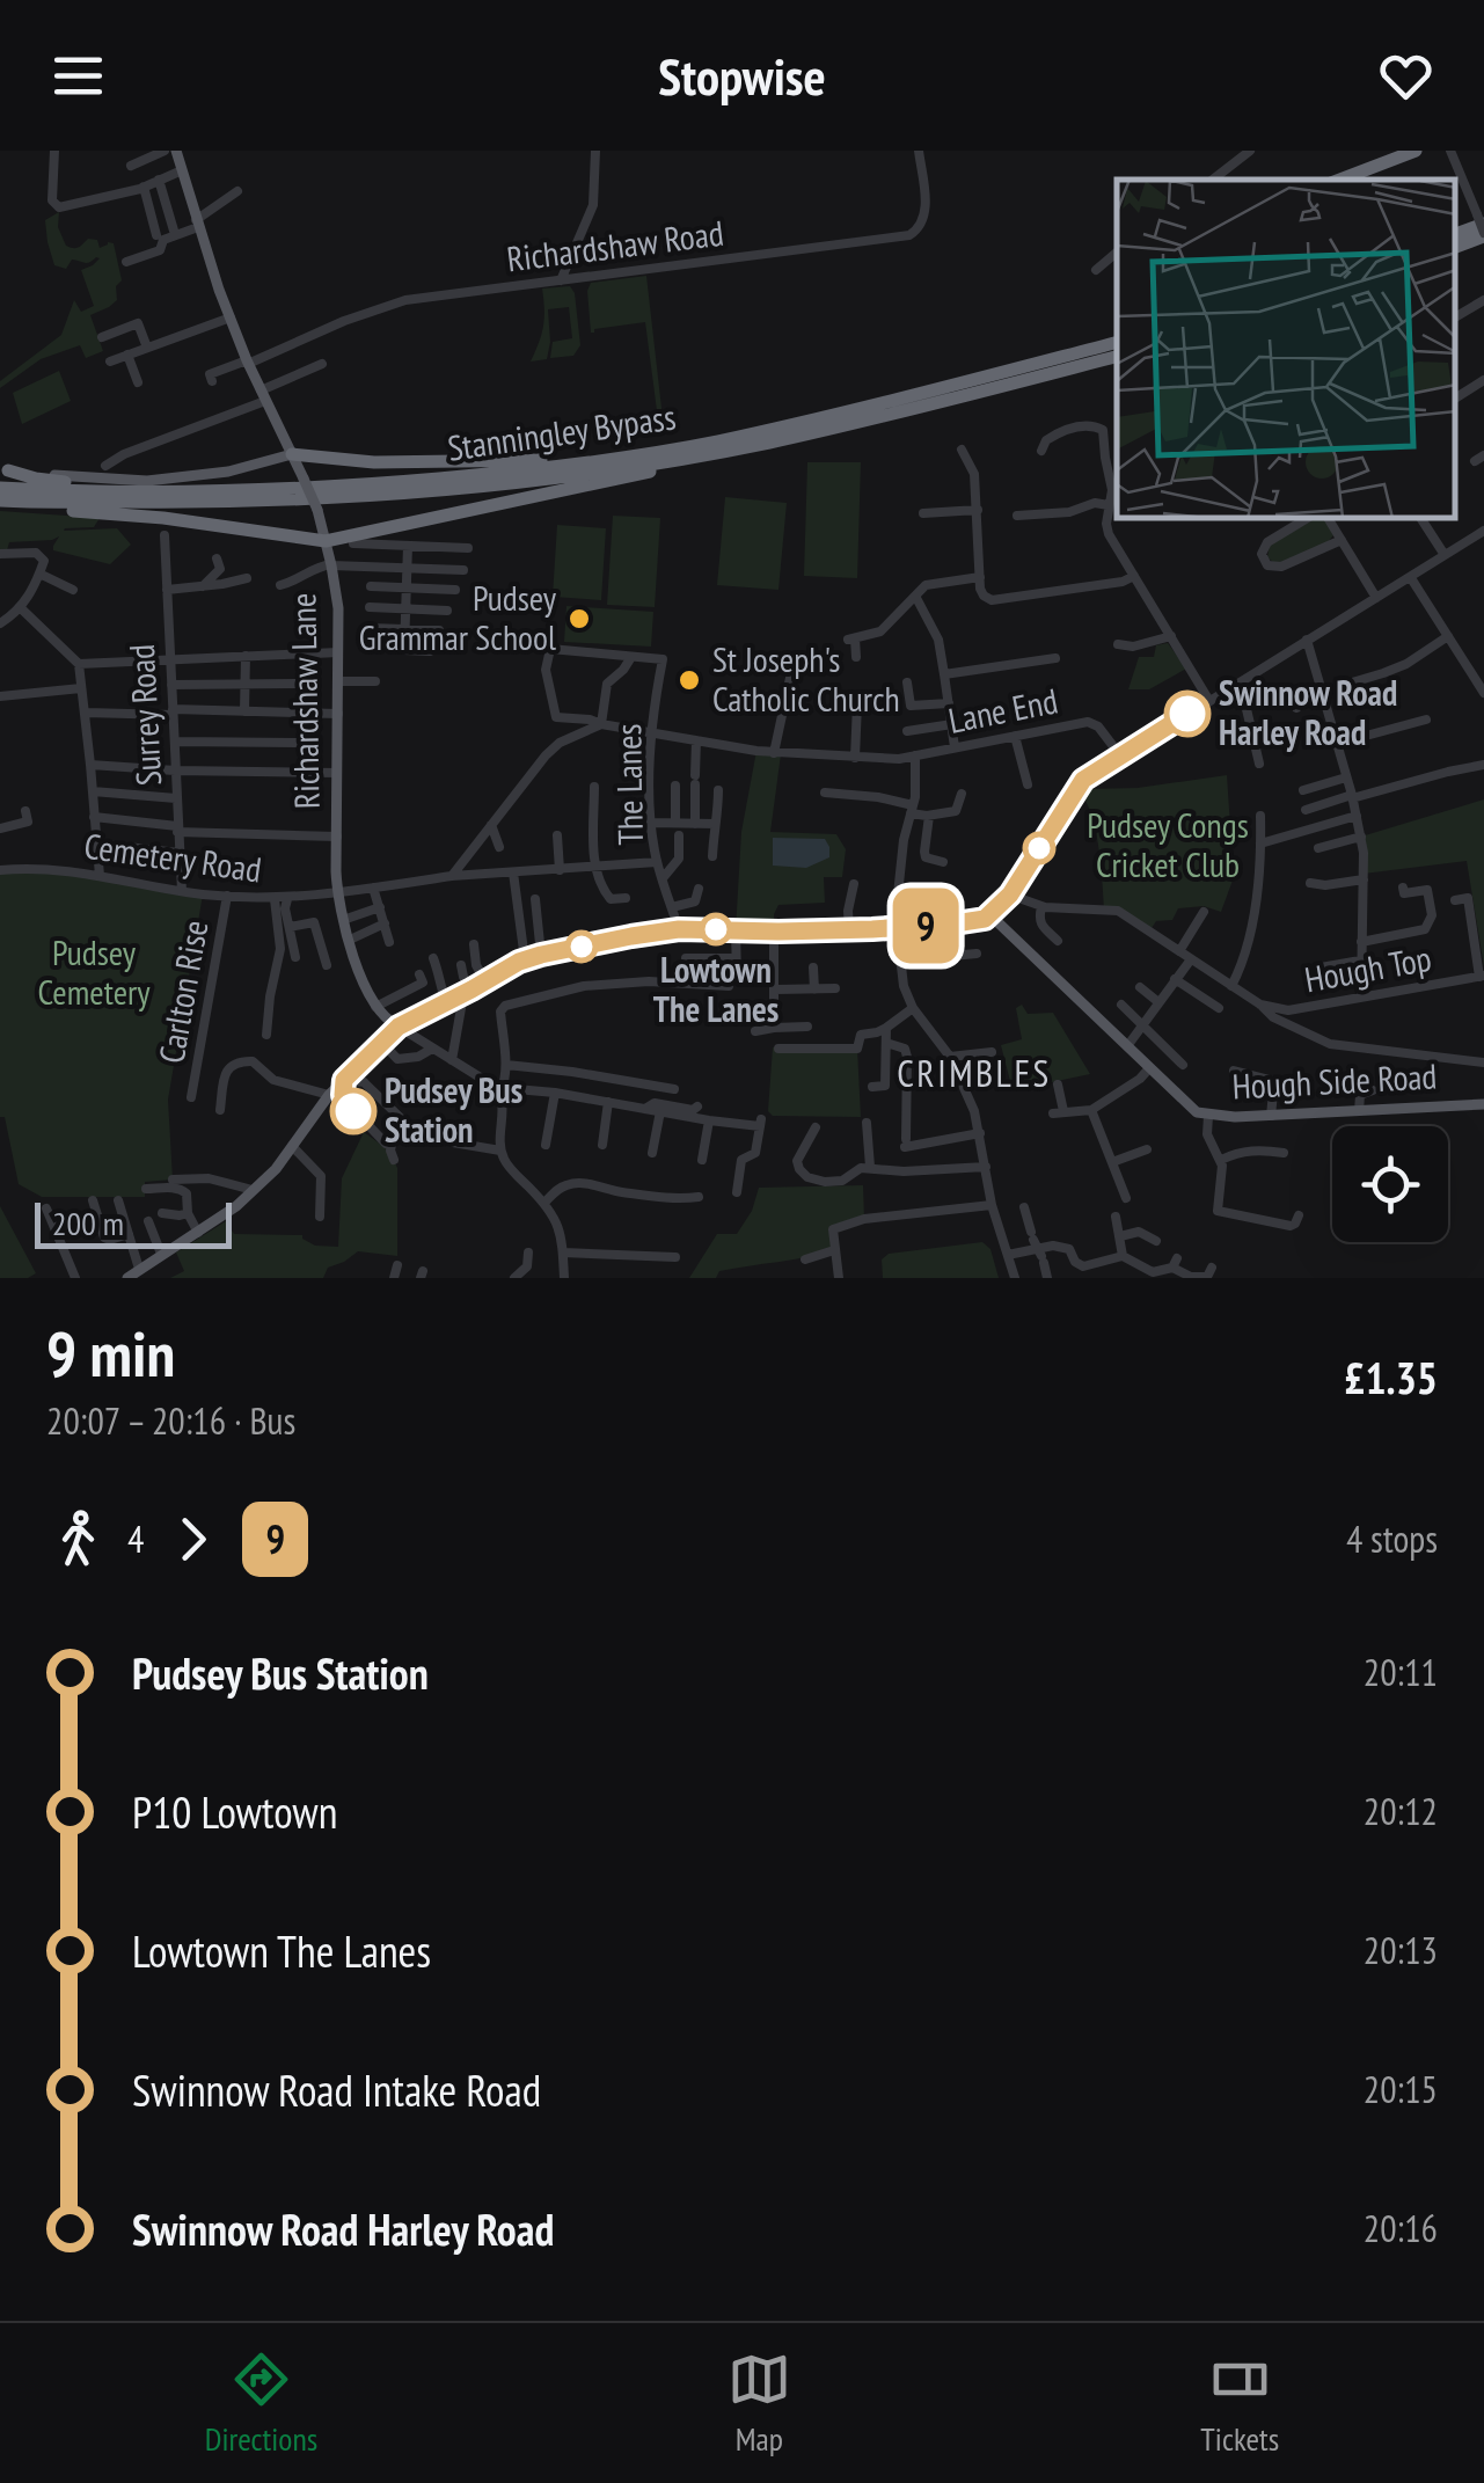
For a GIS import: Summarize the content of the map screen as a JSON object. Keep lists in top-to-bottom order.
{
  "streets": {
    "highway": ["Stanningley Bypass"],
    "main road": ["Richardshaw Lane", "Hough Side Road"],
    "street": [
      "Richardshaw Road",
      "Lane End",
      "Surrey Road",
      "The Lanes",
      "Cemetery Road",
      "Hough Top",
      "Carlton Rise"
    ]
  },
  "crossings": [
    ["Richardshaw Lane", "Cemetery Road"],
    ["Surrey Road", "Cemetery Road"],
    ["The Lanes", "Cemetery Road"],
    ["Cemetery Road", "Carlton Rise"]
  ],
  "districts": ["CRIMBLES"],
  "parks": ["Pudsey Congs Cricket Club", "Pudsey Cemetery"],
  "places": [
    "Pudsey Grammar School",
    "St Joseph's Catholic Church",
    "Swinnow Road Harley Road",
    "Lowtown The Lanes",
    "Pudsey Bus Station"
  ],
  "lines": ["bus line 9"],
  "scale_bar": "200 m",
  "page": {
    "header": "Stopwise",
    "on_map": "9",
    "scale": "200 m",
    "heading": ["9 min", "20:07 – 20:16 · Bus", "£1.35"],
    "legs": ["4", "9", "4 stops"],
    "list": [
      {
        "name": "Pudsey Bus Station",
        "value": "20:11"
      },
      {
        "name": "P10 Lowtown",
        "value": "20:12"
      },
      {
        "name": "Lowtown The Lanes",
        "value": "20:13"
      },
      {
        "name": "Swinnow Road Intake Road",
        "value": "20:15"
      },
      {
        "name": "Swinnow Road Harley Road",
        "value": "20:16"
      }
    ],
    "tabs": ["Directions", "Map", "Tickets"]
  }
}
